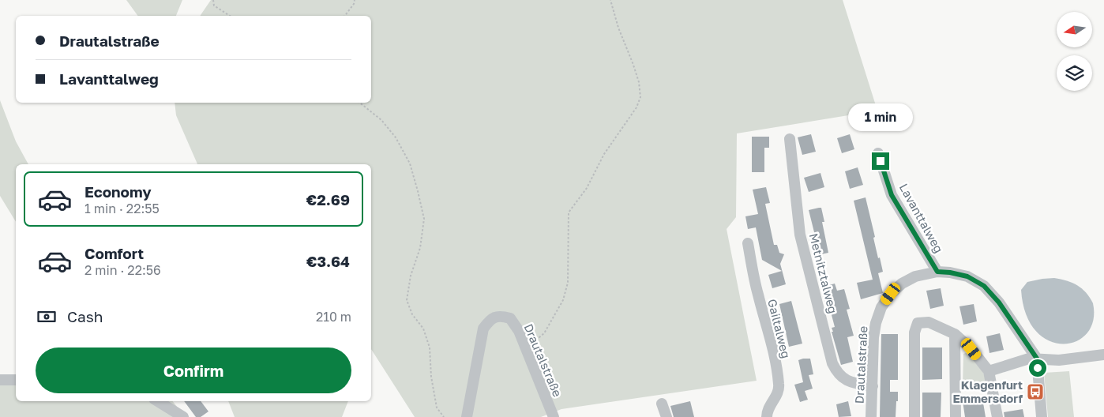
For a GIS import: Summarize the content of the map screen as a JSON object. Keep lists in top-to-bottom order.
{
  "streets": {
    "street": [
      "Lavanttalweg",
      "Metnitztalweg",
      "Gailtalweg",
      "Drautalstraße"
    ]
  },
  "crossings": [
    ["Lavanttalweg", "Drautalstraße"],
    ["Metnitztalweg", "Drautalstraße"]
  ],
  "places": {
    "bus stop": ["Klagenfurt Emmersdorf"]
  },
  "north": "left",
  "page": {
    "banner": ["Drautalstraße", "Lavanttalweg"],
    "bubble": "1 min",
    "list": [
      {
        "name": "Economy",
        "note": "1 min · 22:55",
        "value": "€2.69"
      },
      {
        "name": "Comfort",
        "note": "2 min · 22:56",
        "value": "€3.64"
      }
    ],
    "pay": ["Cash", "210 m"],
    "buttons": "Confirm"
  }
}
